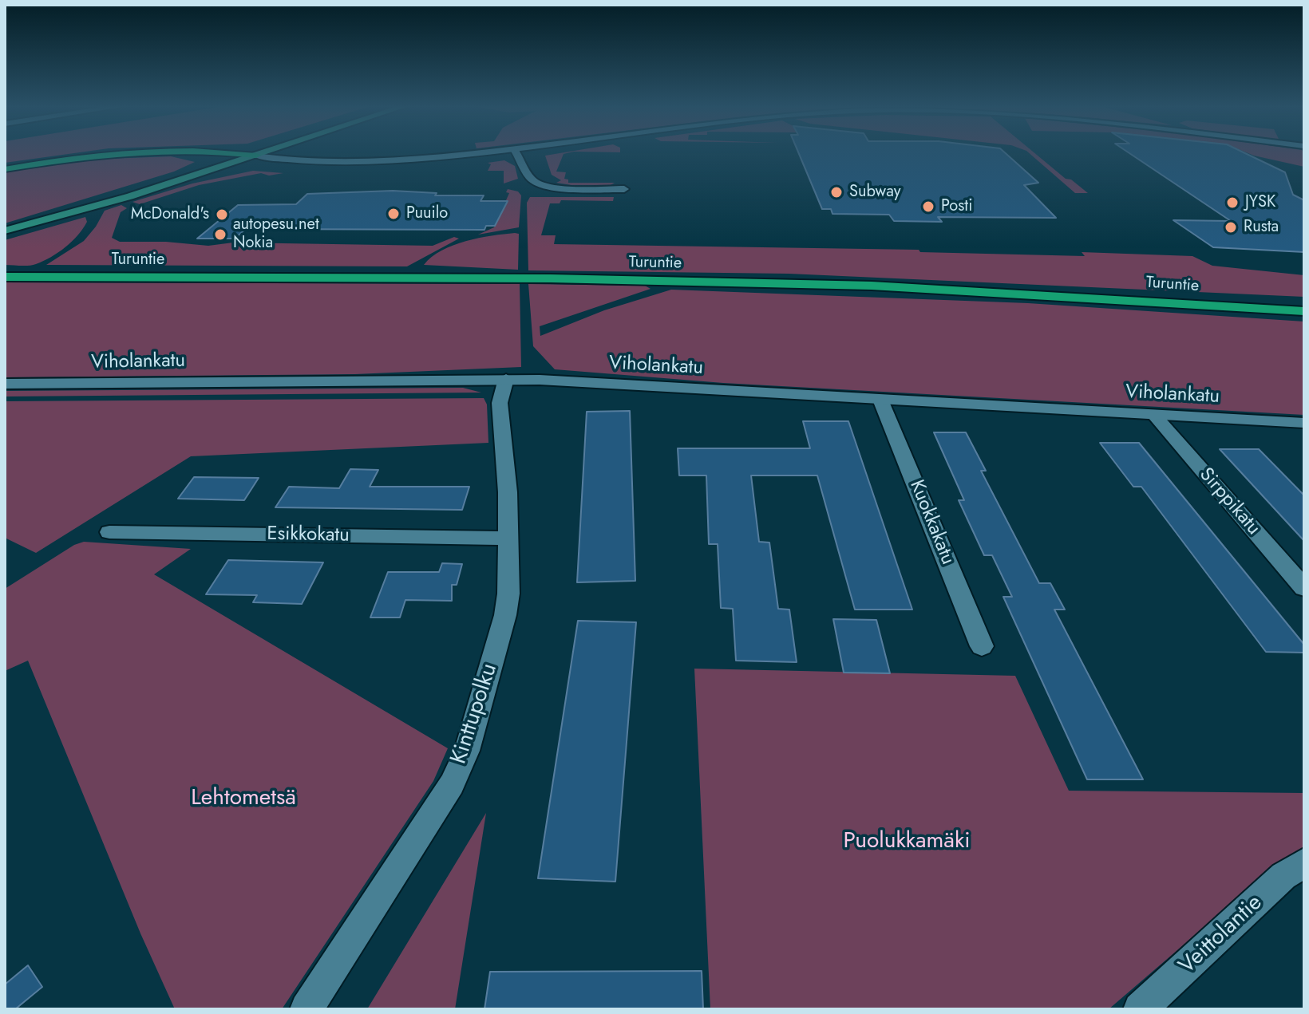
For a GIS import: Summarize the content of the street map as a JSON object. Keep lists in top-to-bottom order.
{
  "streets": {
    "highway": ["Turuntie"],
    "main road": [
      "Viholankatu",
      "Sirppikatu",
      "Kuokkakatu",
      "Esikkokatu",
      "Kinttupolku",
      "Veittolantie"
    ]
  },
  "crossings": [
    ["Viholankatu", "Sirppikatu"],
    ["Viholankatu", "Kuokkakatu"],
    ["Viholankatu", "Kinttupolku"],
    ["Esikkokatu", "Kinttupolku"]
  ],
  "parks": ["Lehtometsä", "Puolukkamäki"],
  "places": [
    "Subway",
    "JYSK",
    "Posti",
    "Puuilo",
    "McDonald's",
    "Rusta",
    "autopesu.net Nokia"
  ]
}
